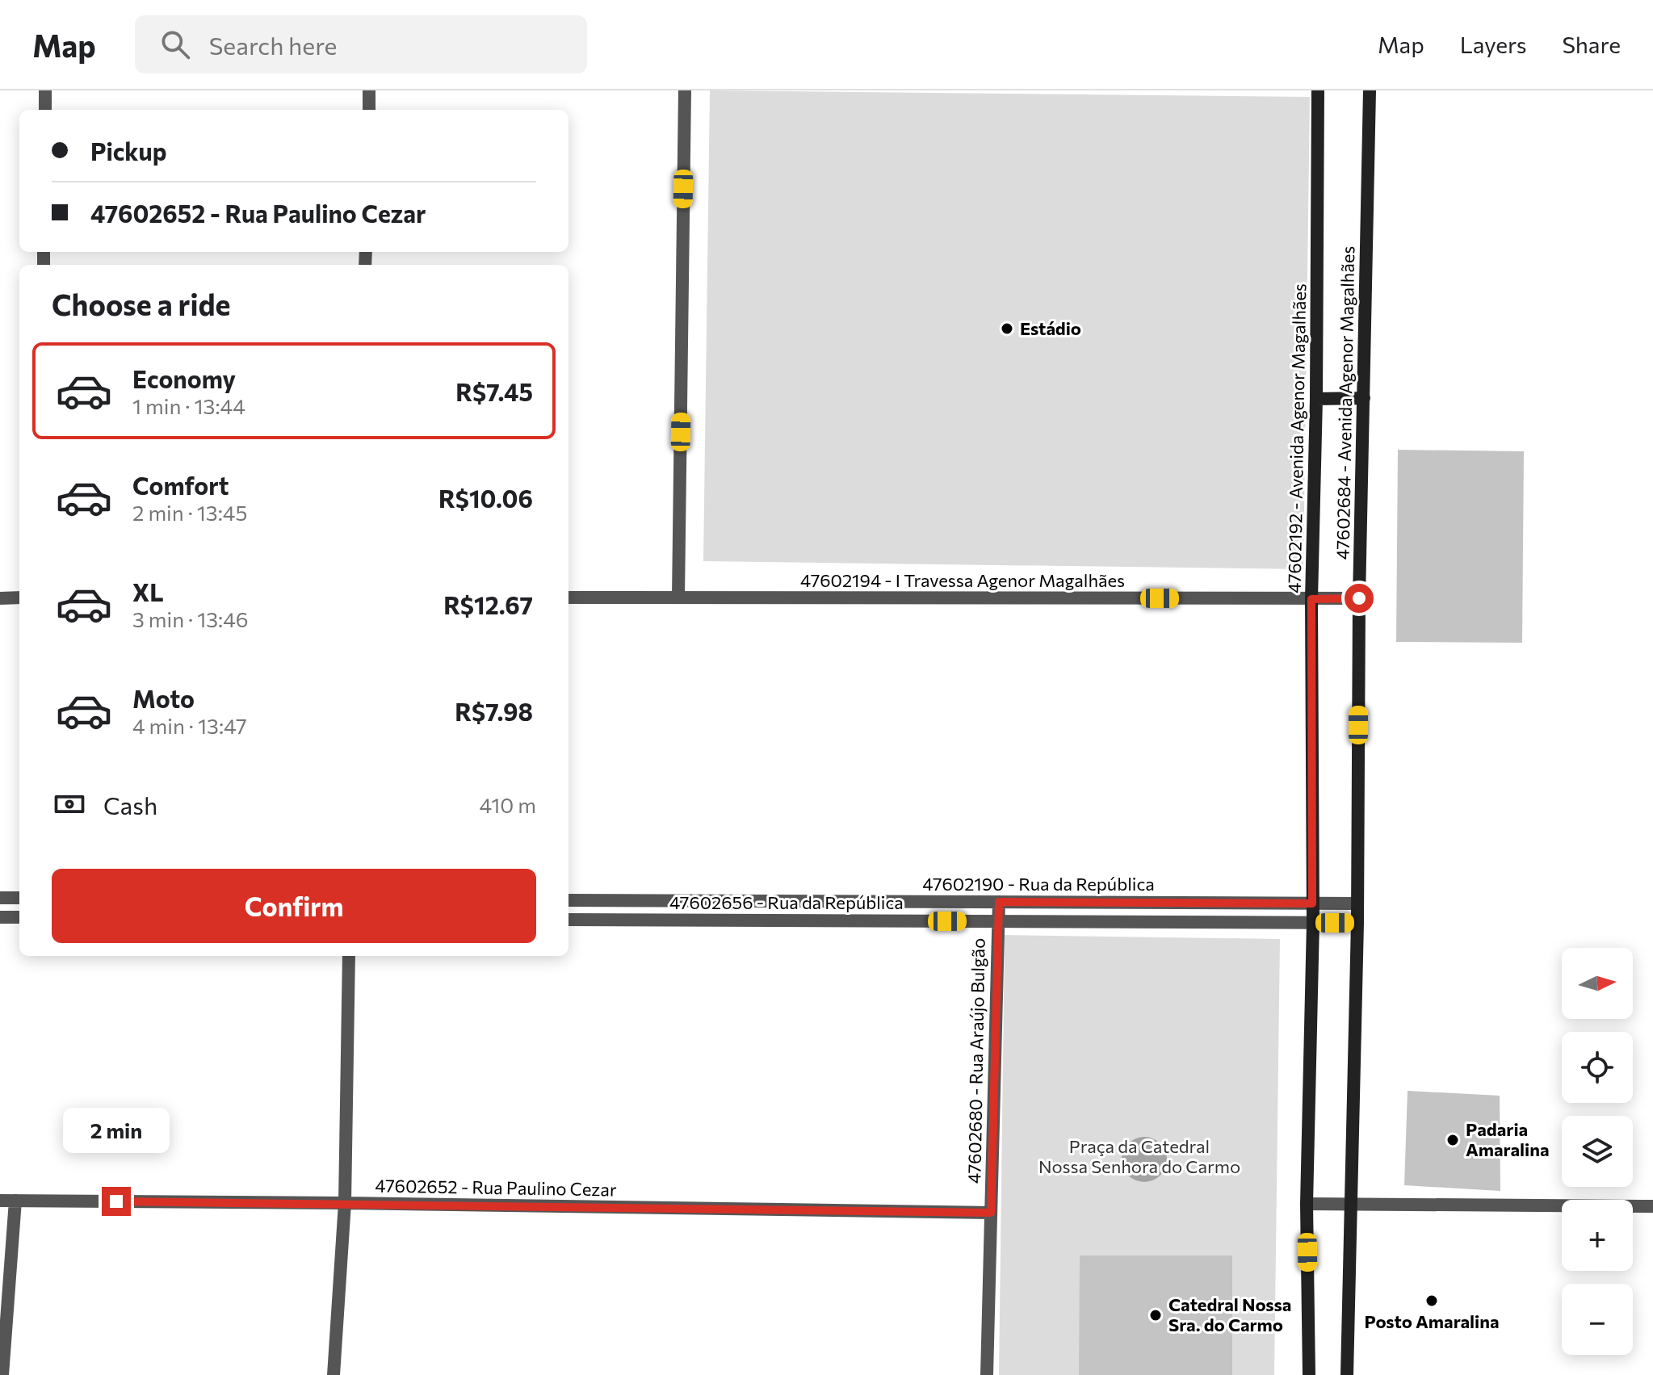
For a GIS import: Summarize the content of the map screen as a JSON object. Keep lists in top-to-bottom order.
{
  "streets": {
    "main road": ["47602684 - Avenida Agenor Magalhães", "47602192 - Avenida Agenor Magalhães"],
    "street": [
      "47602194 - I Travessa Agenor Magalhães",
      "47602190 - Rua da República",
      "47602656 - Rua da República",
      "47602680 - Rua Araújo Bulgão",
      "47602652 - Rua Paulino Cezar"
    ]
  },
  "crossings": [
    ["47602684 - Avenida Agenor Magalhães", "47602194 - I Travessa Agenor Magalhães"],
    ["47602684 - Avenida Agenor Magalhães", "47602190 - Rua da República"],
    ["47602684 - Avenida Agenor Magalhães", "47602656 - Rua da República"],
    ["47602192 - Avenida Agenor Magalhães", "47602194 - I Travessa Agenor Magalhães"],
    ["47602192 - Avenida Agenor Magalhães", "47602190 - Rua da República"],
    ["47602190 - Rua da República", "47602680 - Rua Araújo Bulgão"],
    ["47602656 - Rua da República", "47602680 - Rua Araújo Bulgão"],
    ["47602680 - Rua Araújo Bulgão", "47602652 - Rua Paulino Cezar"]
  ],
  "parks": ["Praça da Catedral Nossa Senhora do Carmo"],
  "places": [
    "Estádio",
    "Padaria Amaralina",
    "Posto Amaralina",
    "Catedral Nossa Sra. do Carmo"
  ],
  "north": "right",
  "page": {
    "header": "Map",
    "search": "Search here",
    "nav": ["Map", "Layers", "Share"],
    "banner": ["Pickup", "47602652 - Rua Paulino Cezar"],
    "heading": "Choose a ride",
    "list": [
      {
        "name": "Economy",
        "note": "1 min · 13:44",
        "value": "R$7.45"
      },
      {
        "name": "Comfort",
        "note": "2 min · 13:45",
        "value": "R$10.06"
      },
      {
        "name": "XL",
        "note": "3 min · 13:46",
        "value": "R$12.67"
      },
      {
        "name": "Moto",
        "note": "4 min · 13:47",
        "value": "R$7.98"
      }
    ],
    "pay": ["Cash", "410 m"],
    "buttons": "Confirm",
    "map_buttons": ["+", "−"],
    "bubble": "2 min"
  }
}
